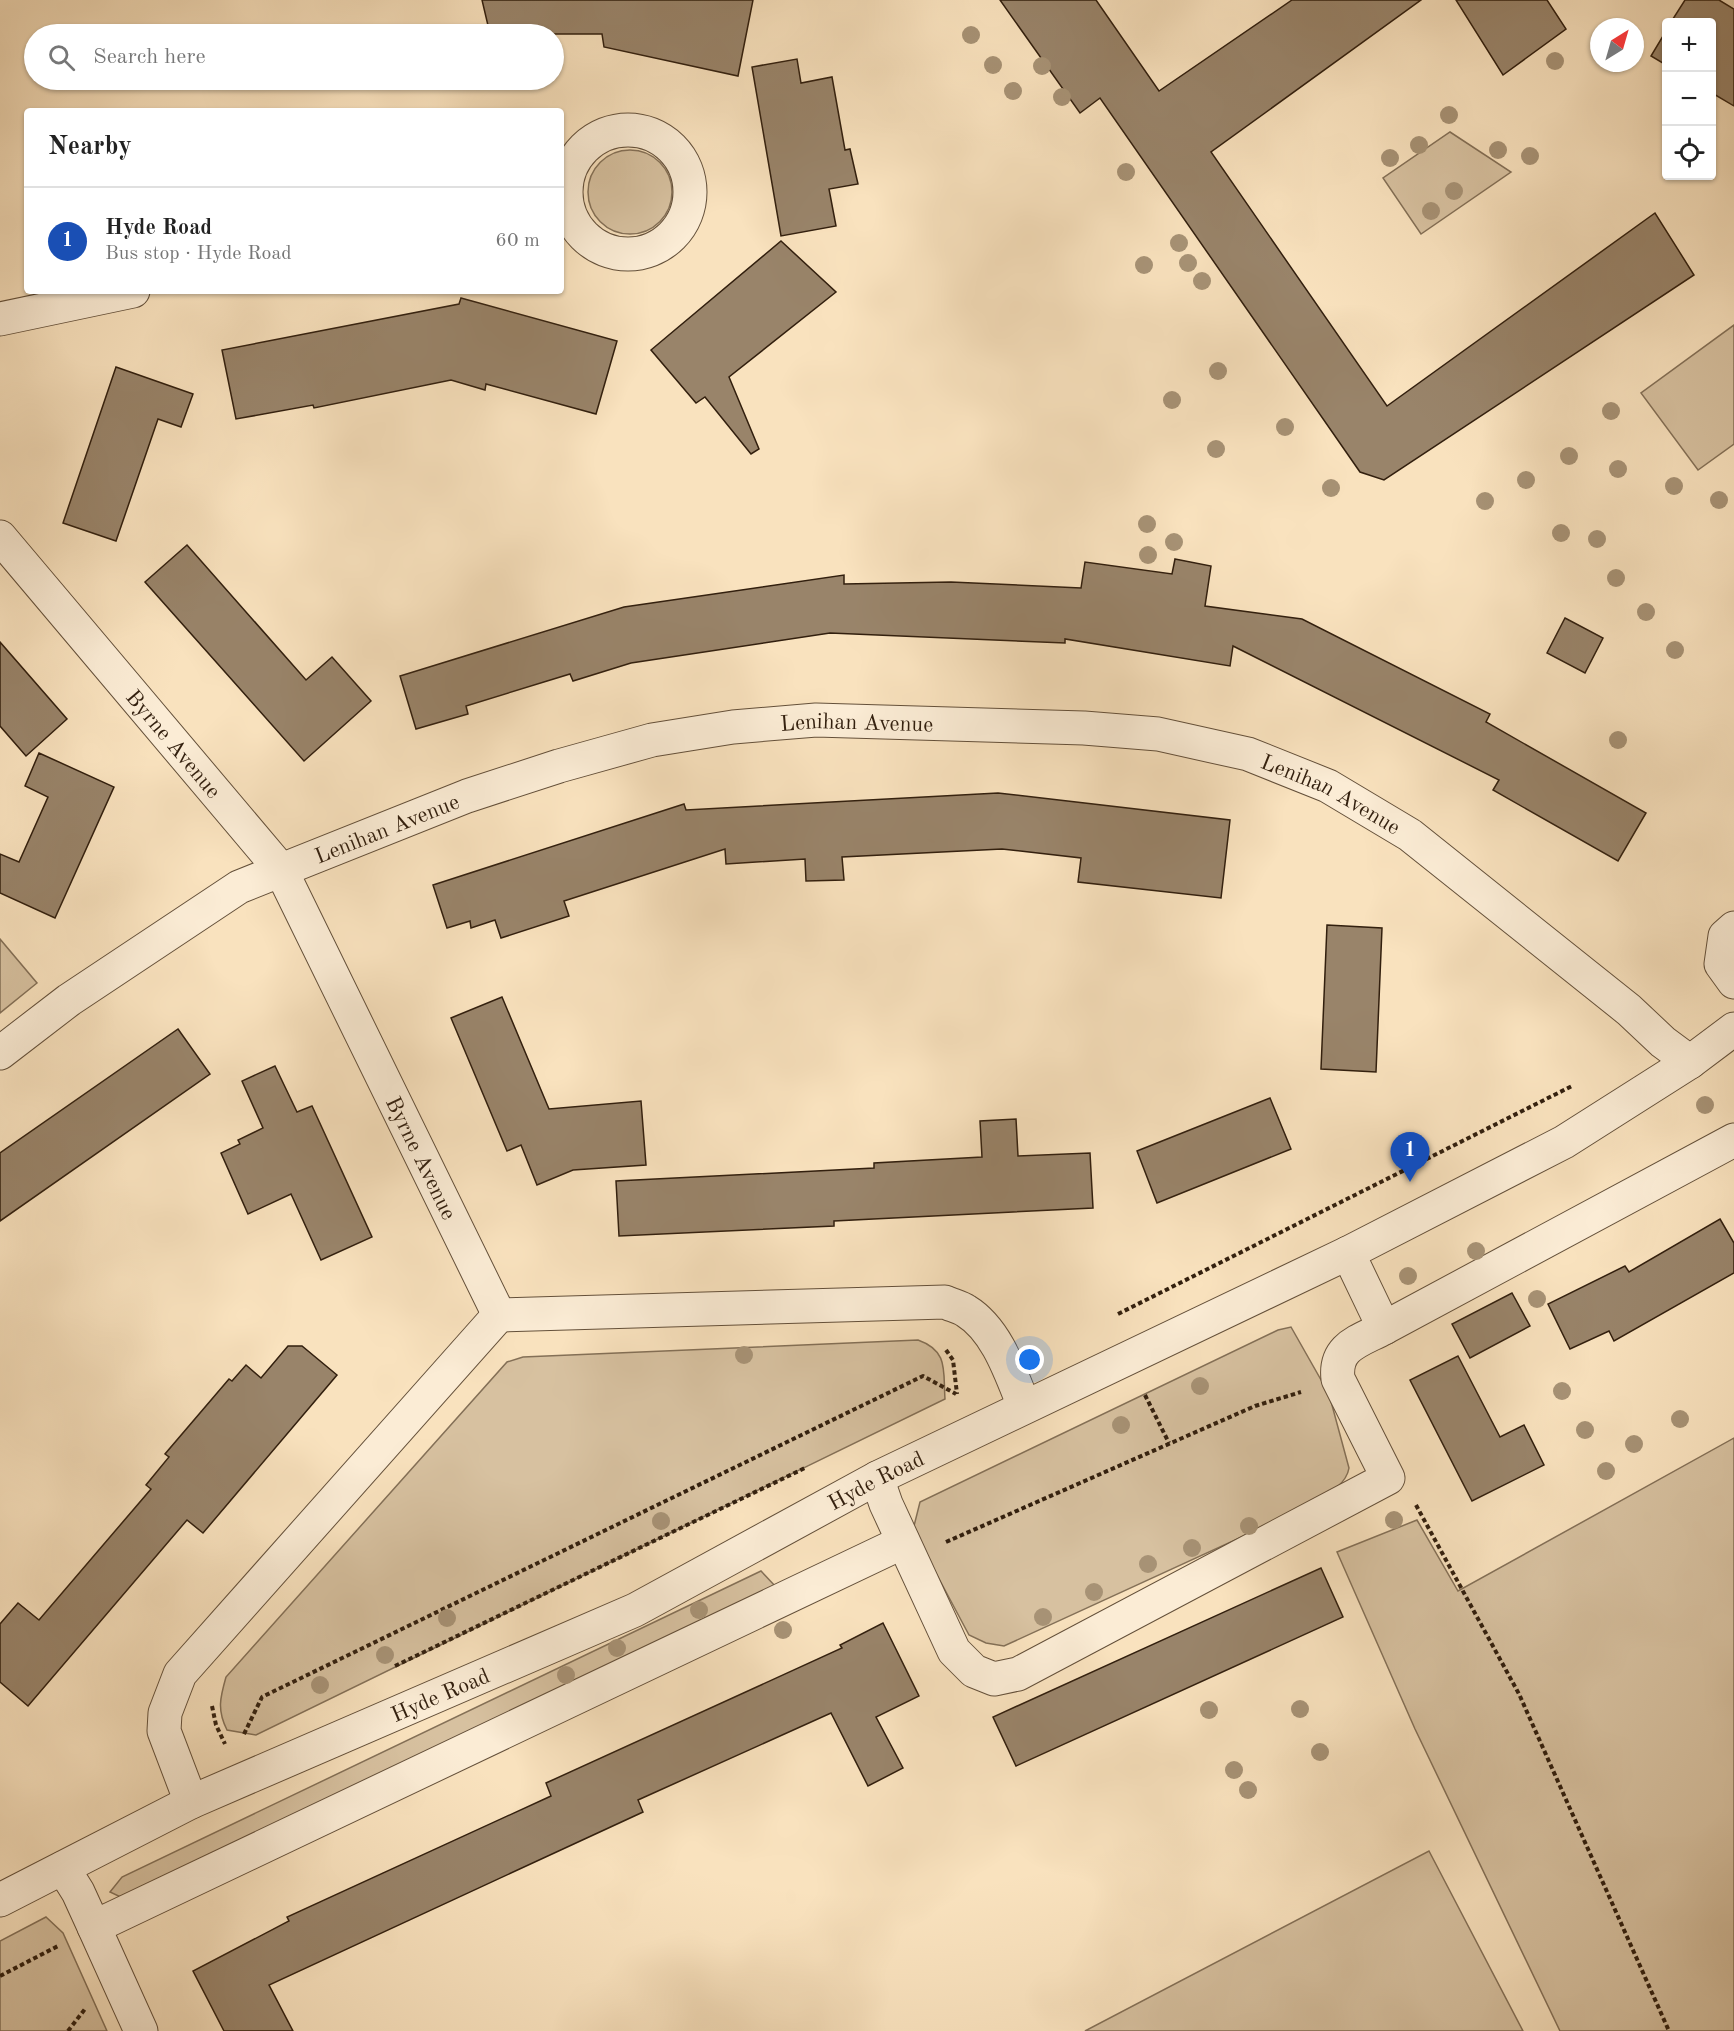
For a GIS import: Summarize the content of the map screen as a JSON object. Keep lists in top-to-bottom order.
{
  "streets": {
    "street": ["Lenihan Avenue", "Byrne Avenue", "Hyde Road"]
  },
  "crossings": [
    ["Lenihan Avenue", "Byrne Avenue"],
    ["Lenihan Avenue", "Hyde Road"]
  ],
  "north": "top right",
  "page": {
    "map_buttons": ["+", "−"],
    "search": "Search here",
    "heading": "Nearby",
    "list": [
      {
        "mark": "1",
        "name": "Hyde Road",
        "note": "Bus stop · Hyde Road",
        "value": "60 m"
      }
    ],
    "pins": "1"
  }
}
